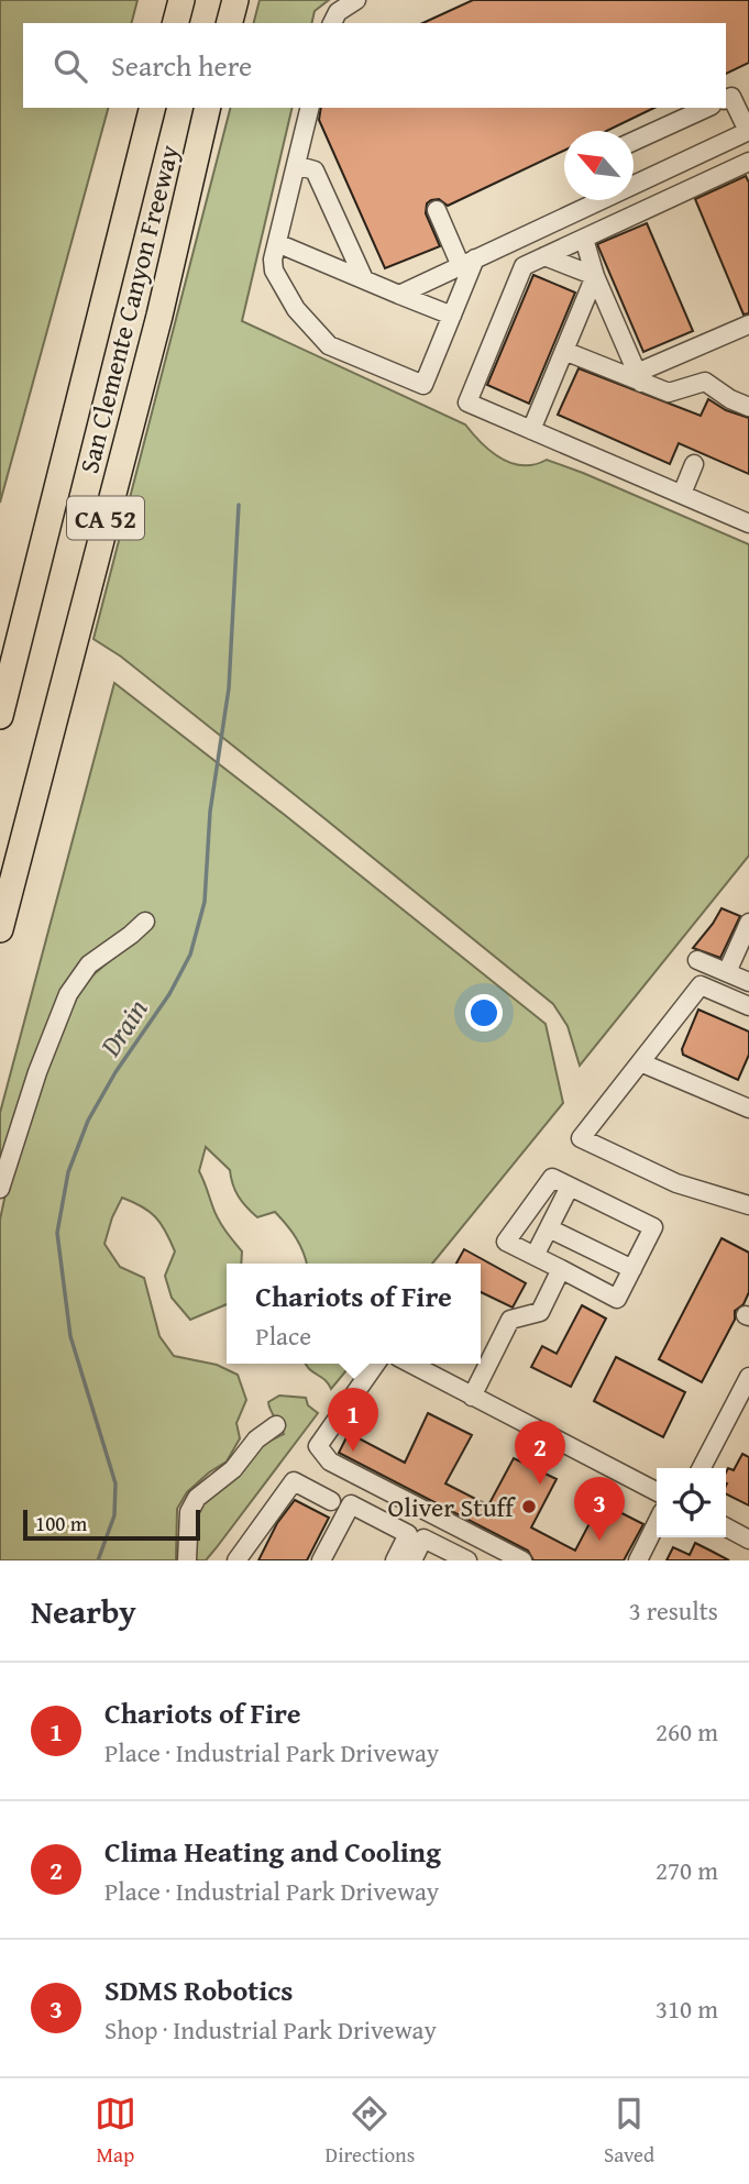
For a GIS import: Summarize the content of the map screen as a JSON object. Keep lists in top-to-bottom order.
{
  "streets": {
    "highway": ["San Clemente Canyon Freeway", "CA 52"]
  },
  "water": ["Drain"],
  "places": ["Oliver Stuff"],
  "scale_bar": "100 m",
  "north": "top left",
  "page": {
    "search": "Search here",
    "popup": ["Chariots of Fire", "Place"],
    "pins": ["1", "2", "3"],
    "scale": "100 m",
    "heading": ["Nearby", "3 results"],
    "list": [
      {
        "mark": "1",
        "name": "Chariots of Fire",
        "note": "Place · Industrial Park Driveway",
        "value": "260 m"
      },
      {
        "mark": "2",
        "name": "Clima Heating and Cooling",
        "note": "Place · Industrial Park Driveway",
        "value": "270 m"
      },
      {
        "mark": "3",
        "name": "SDMS Robotics",
        "note": "Shop · Industrial Park Driveway",
        "value": "310 m"
      }
    ],
    "nav": ["Map", "Directions", "Saved"]
  }
}
